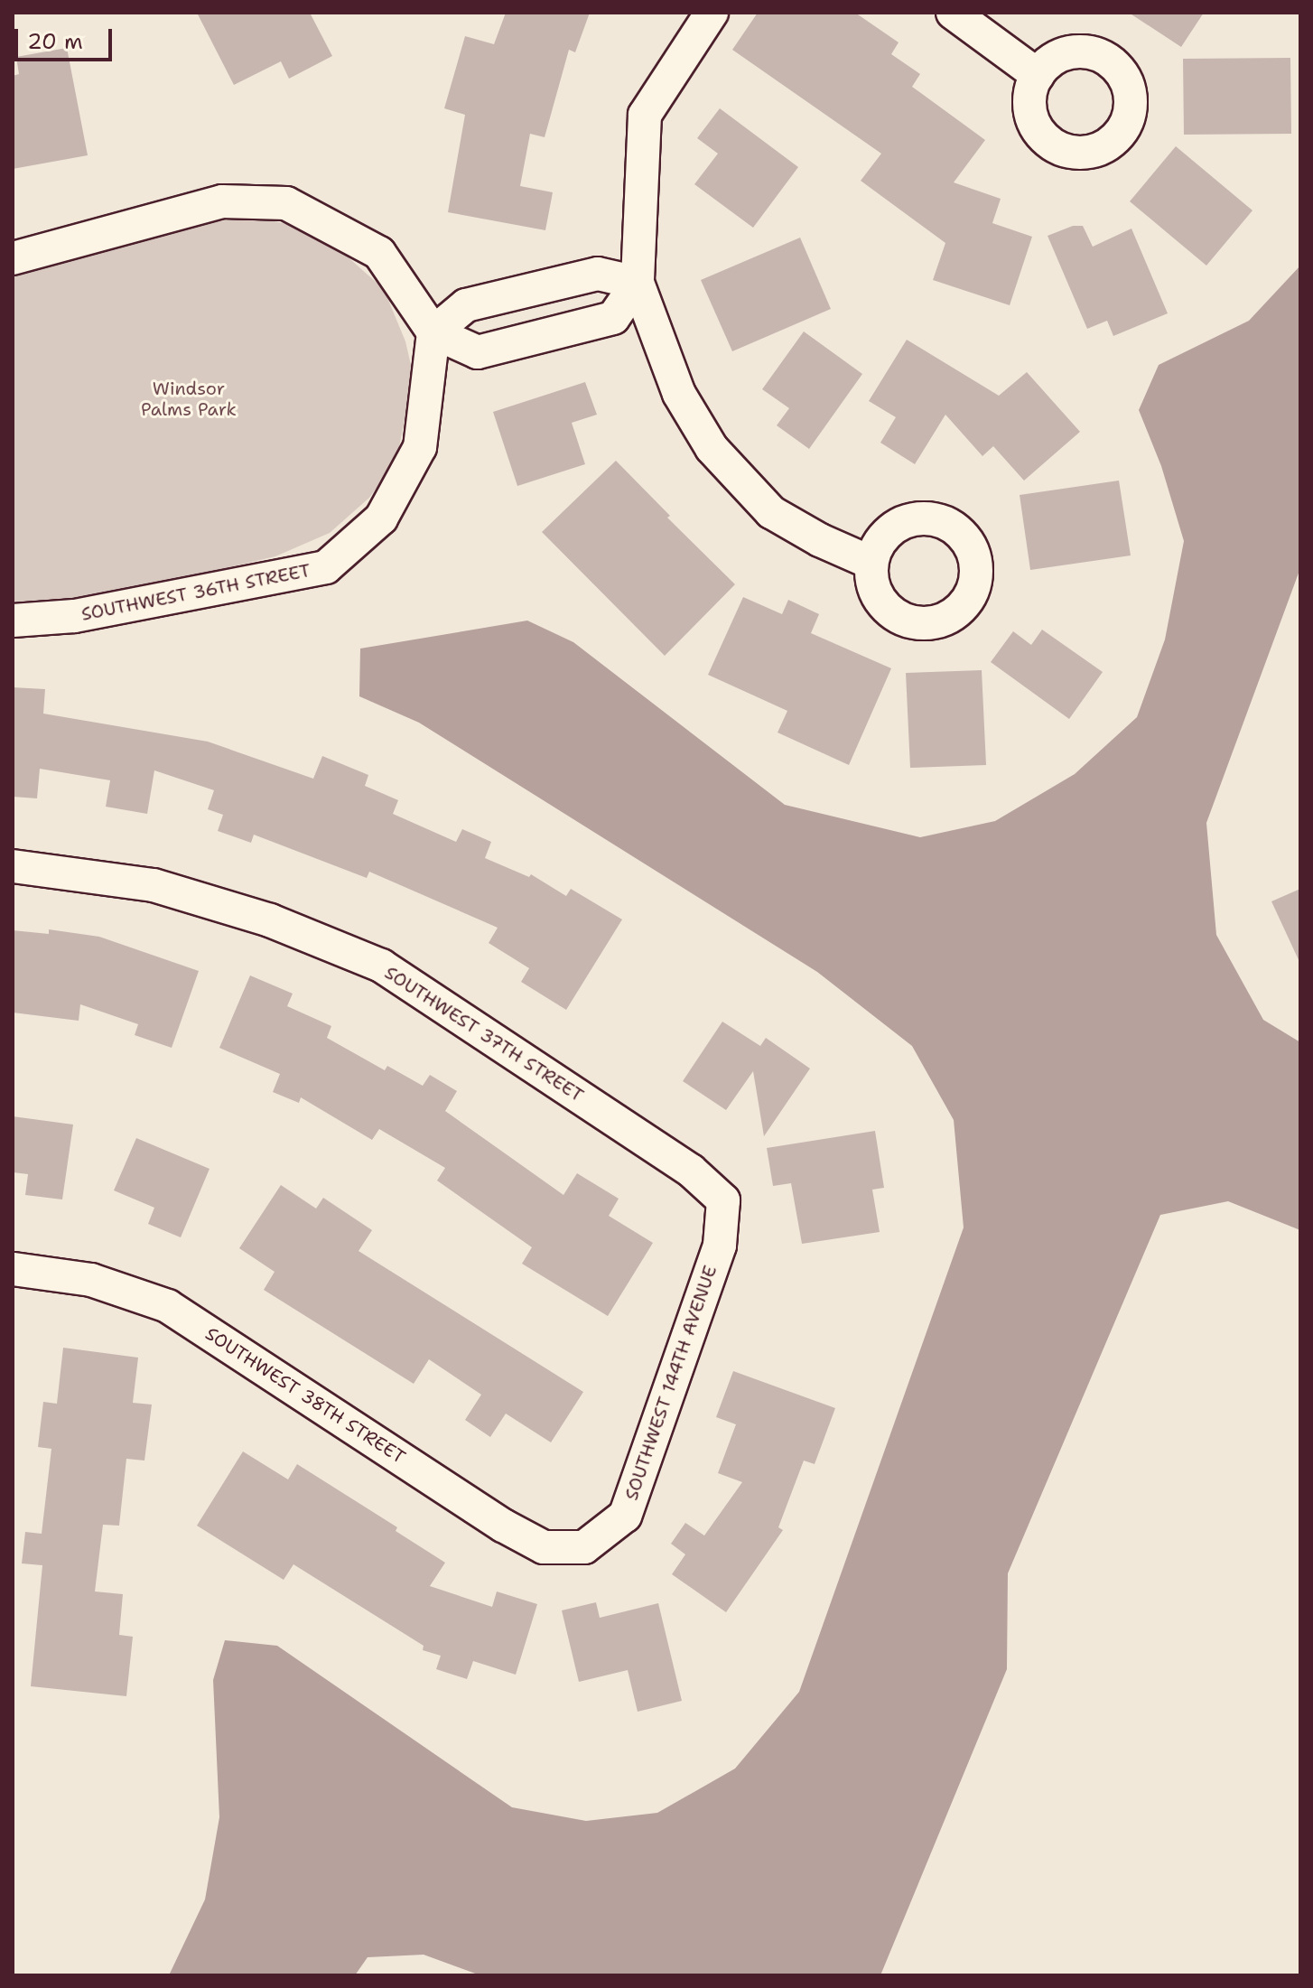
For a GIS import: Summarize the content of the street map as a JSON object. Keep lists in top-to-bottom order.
{
  "streets": {
    "street": [
      "SOUTHWEST 36TH STREET",
      "SOUTHWEST 37TH STREET",
      "SOUTHWEST 144TH AVENUE",
      "SOUTHWEST 38TH STREET"
    ]
  },
  "crossings": [
    ["SOUTHWEST 37TH STREET", "SOUTHWEST 144TH AVENUE"],
    ["SOUTHWEST 144TH AVENUE", "SOUTHWEST 38TH STREET"]
  ],
  "parks": ["Windsor Palms Park"],
  "scale_bar": "20 m"
}
